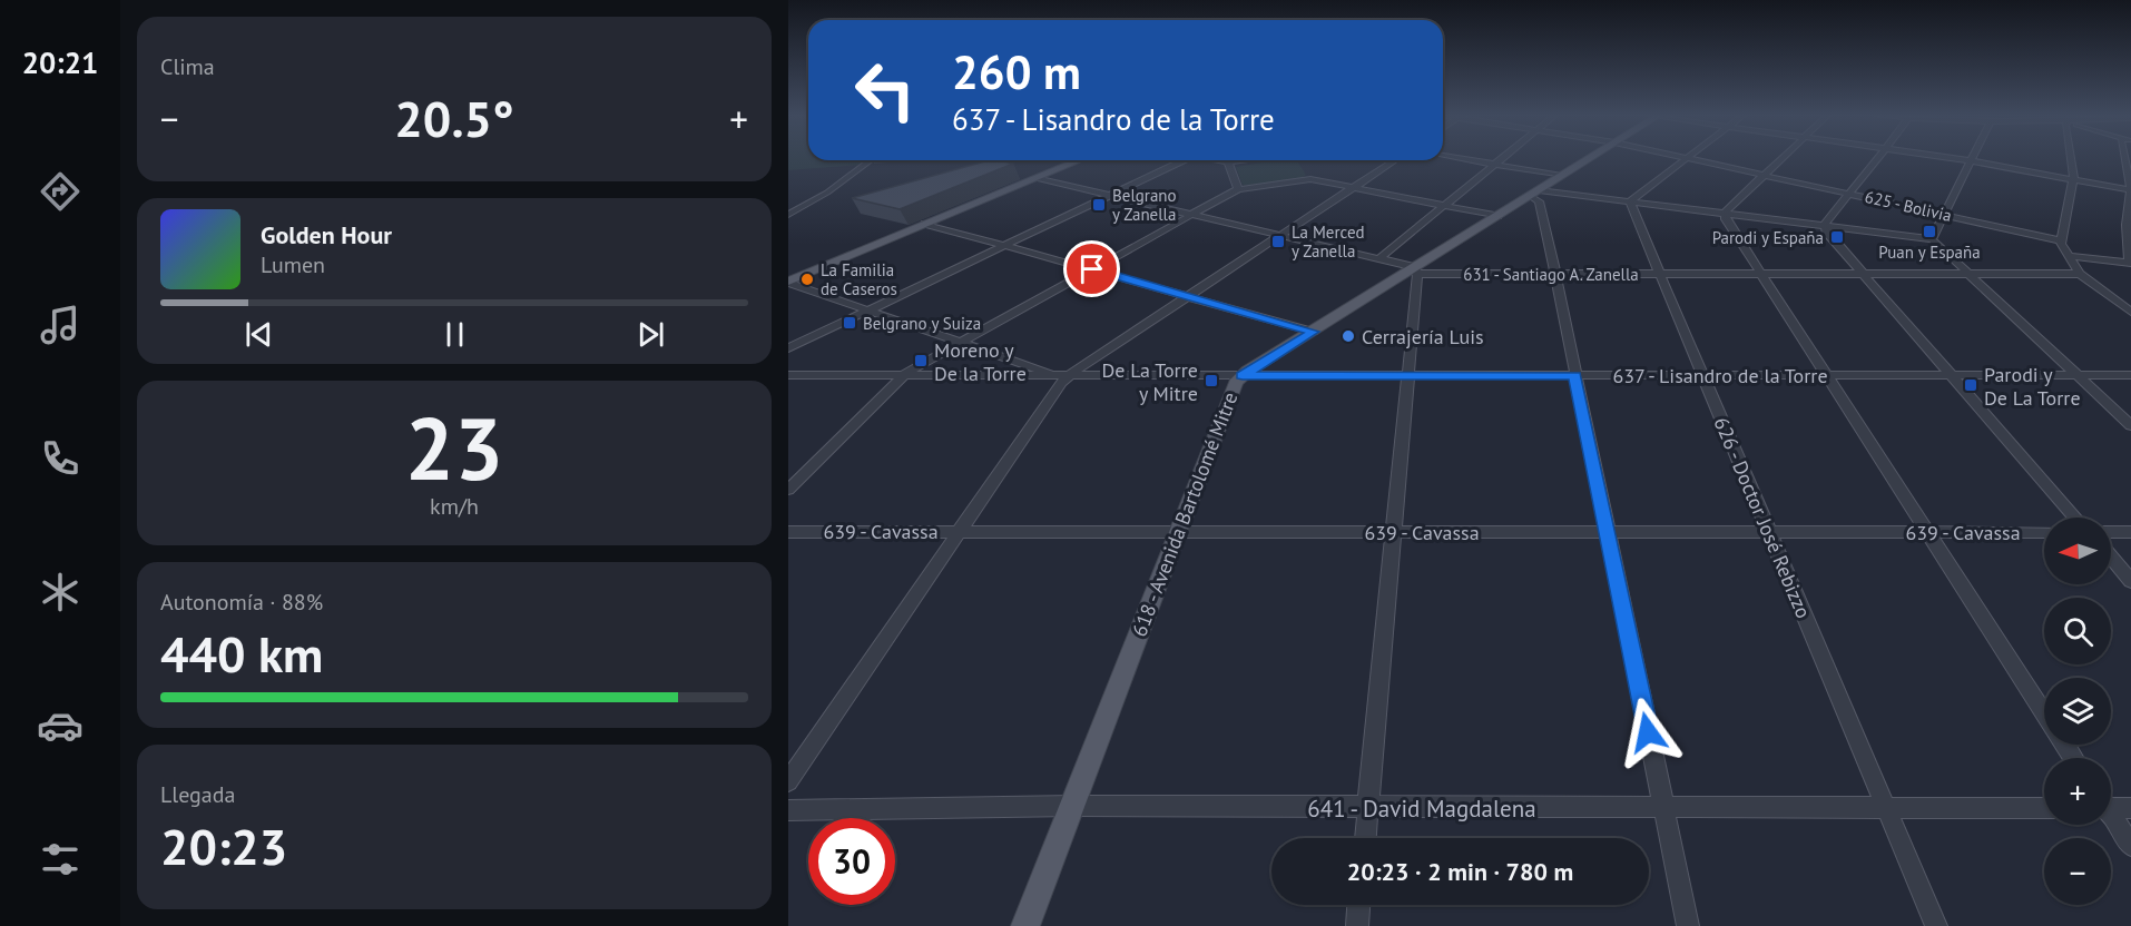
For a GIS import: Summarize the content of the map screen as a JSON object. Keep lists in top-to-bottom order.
{
  "streets": {
    "main road": ["618 - Avenida Bartolomé Mitre"],
    "street": [
      "625 - Bolivia",
      "631 - Santiago A. Zanella",
      "637 - Lisandro de la Torre",
      "626 - Doctor José Rebizzo",
      "639 - Cavassa",
      "641 - David Magdalena"
    ]
  },
  "crossings": [
    ["631 - Santiago A. Zanella", "618 - Avenida Bartolomé Mitre"],
    ["631 - Santiago A. Zanella", "626 - Doctor José Rebizzo"],
    ["637 - Lisandro de la Torre", "618 - Avenida Bartolomé Mitre"],
    ["637 - Lisandro de la Torre", "626 - Doctor José Rebizzo"],
    ["618 - Avenida Bartolomé Mitre", "639 - Cavassa"],
    ["618 - Avenida Bartolomé Mitre", "641 - David Magdalena"],
    ["626 - Doctor José Rebizzo", "639 - Cavassa"],
    ["626 - Doctor José Rebizzo", "641 - David Magdalena"]
  ],
  "places": {
    "transit": [
      "Belgrano y Zanella",
      "Puan y España",
      "Parodi y España",
      "La Merced y Zanella",
      "Belgrano y Suiza",
      "Moreno y De la Torre",
      "De La Torre y Mitre",
      "Parodi y De La Torre"
    ],
    "other": ["La Familia de Caseros", "Cerrajería Luis"]
  },
  "north": "left",
  "page": {
    "tabs": "20:21",
    "tile": [
      "Clima",
      ["23", "km/h"],
      ["Autonomía · 88%", "440 km"],
      ["Llegada", "20:23"]
    ],
    "turn": ["260 m", "637 - Lisandro de la Torre"],
    "heat": ["−", "20.5°", "+"],
    "song": ["Golden Hour", "Lumen"],
    "map_buttons": ["+", "−"],
    "limit": "30",
    "trip": "20:23 · 2 min · 780 m"
  }
}
